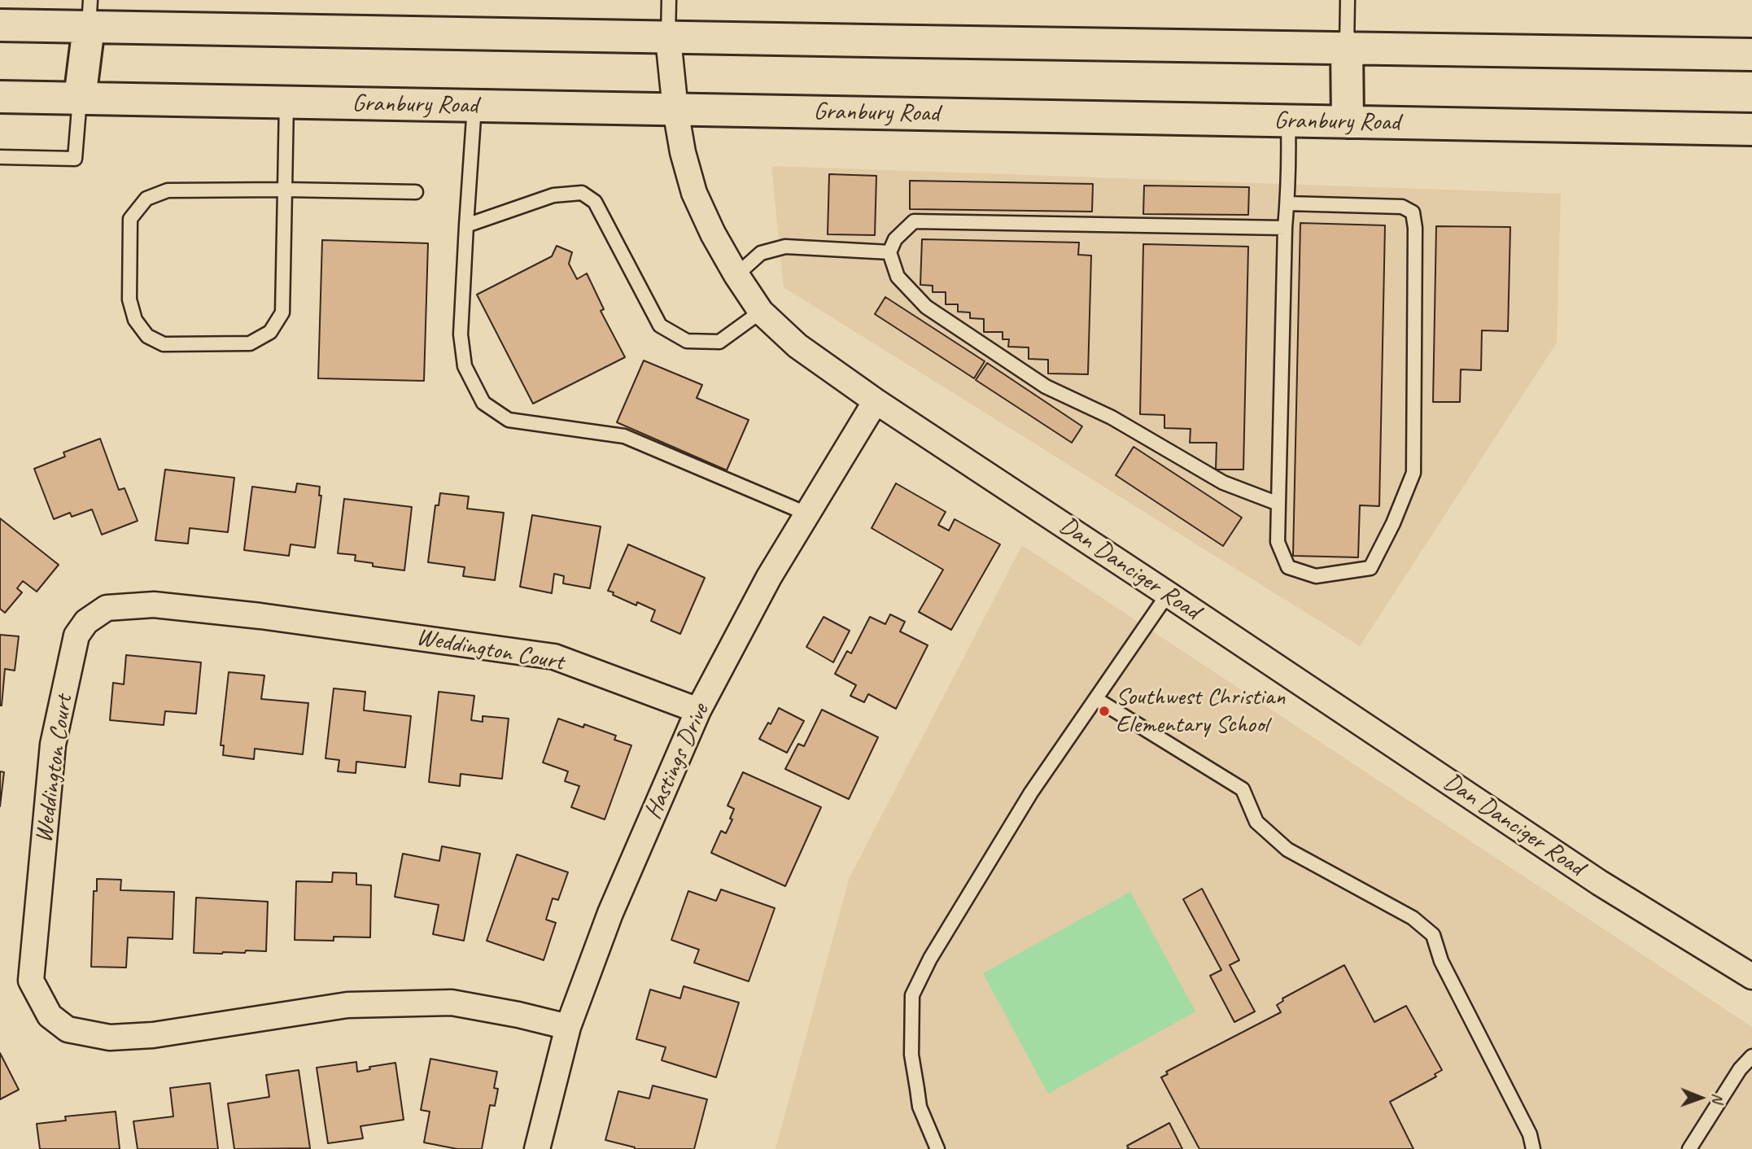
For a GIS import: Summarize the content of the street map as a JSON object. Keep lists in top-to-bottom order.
{
  "streets": {
    "main road": ["Granbury Road"],
    "street": ["Dan Danciger Road", "Weddington Court", "Hastings Drive"]
  },
  "crossings": [
    ["Granbury Road", "Dan Danciger Road"],
    ["Dan Danciger Road", "Hastings Drive"],
    ["Weddington Court", "Hastings Drive"]
  ],
  "places": ["Southwest Christian Elementary School"],
  "north": "right"
}
